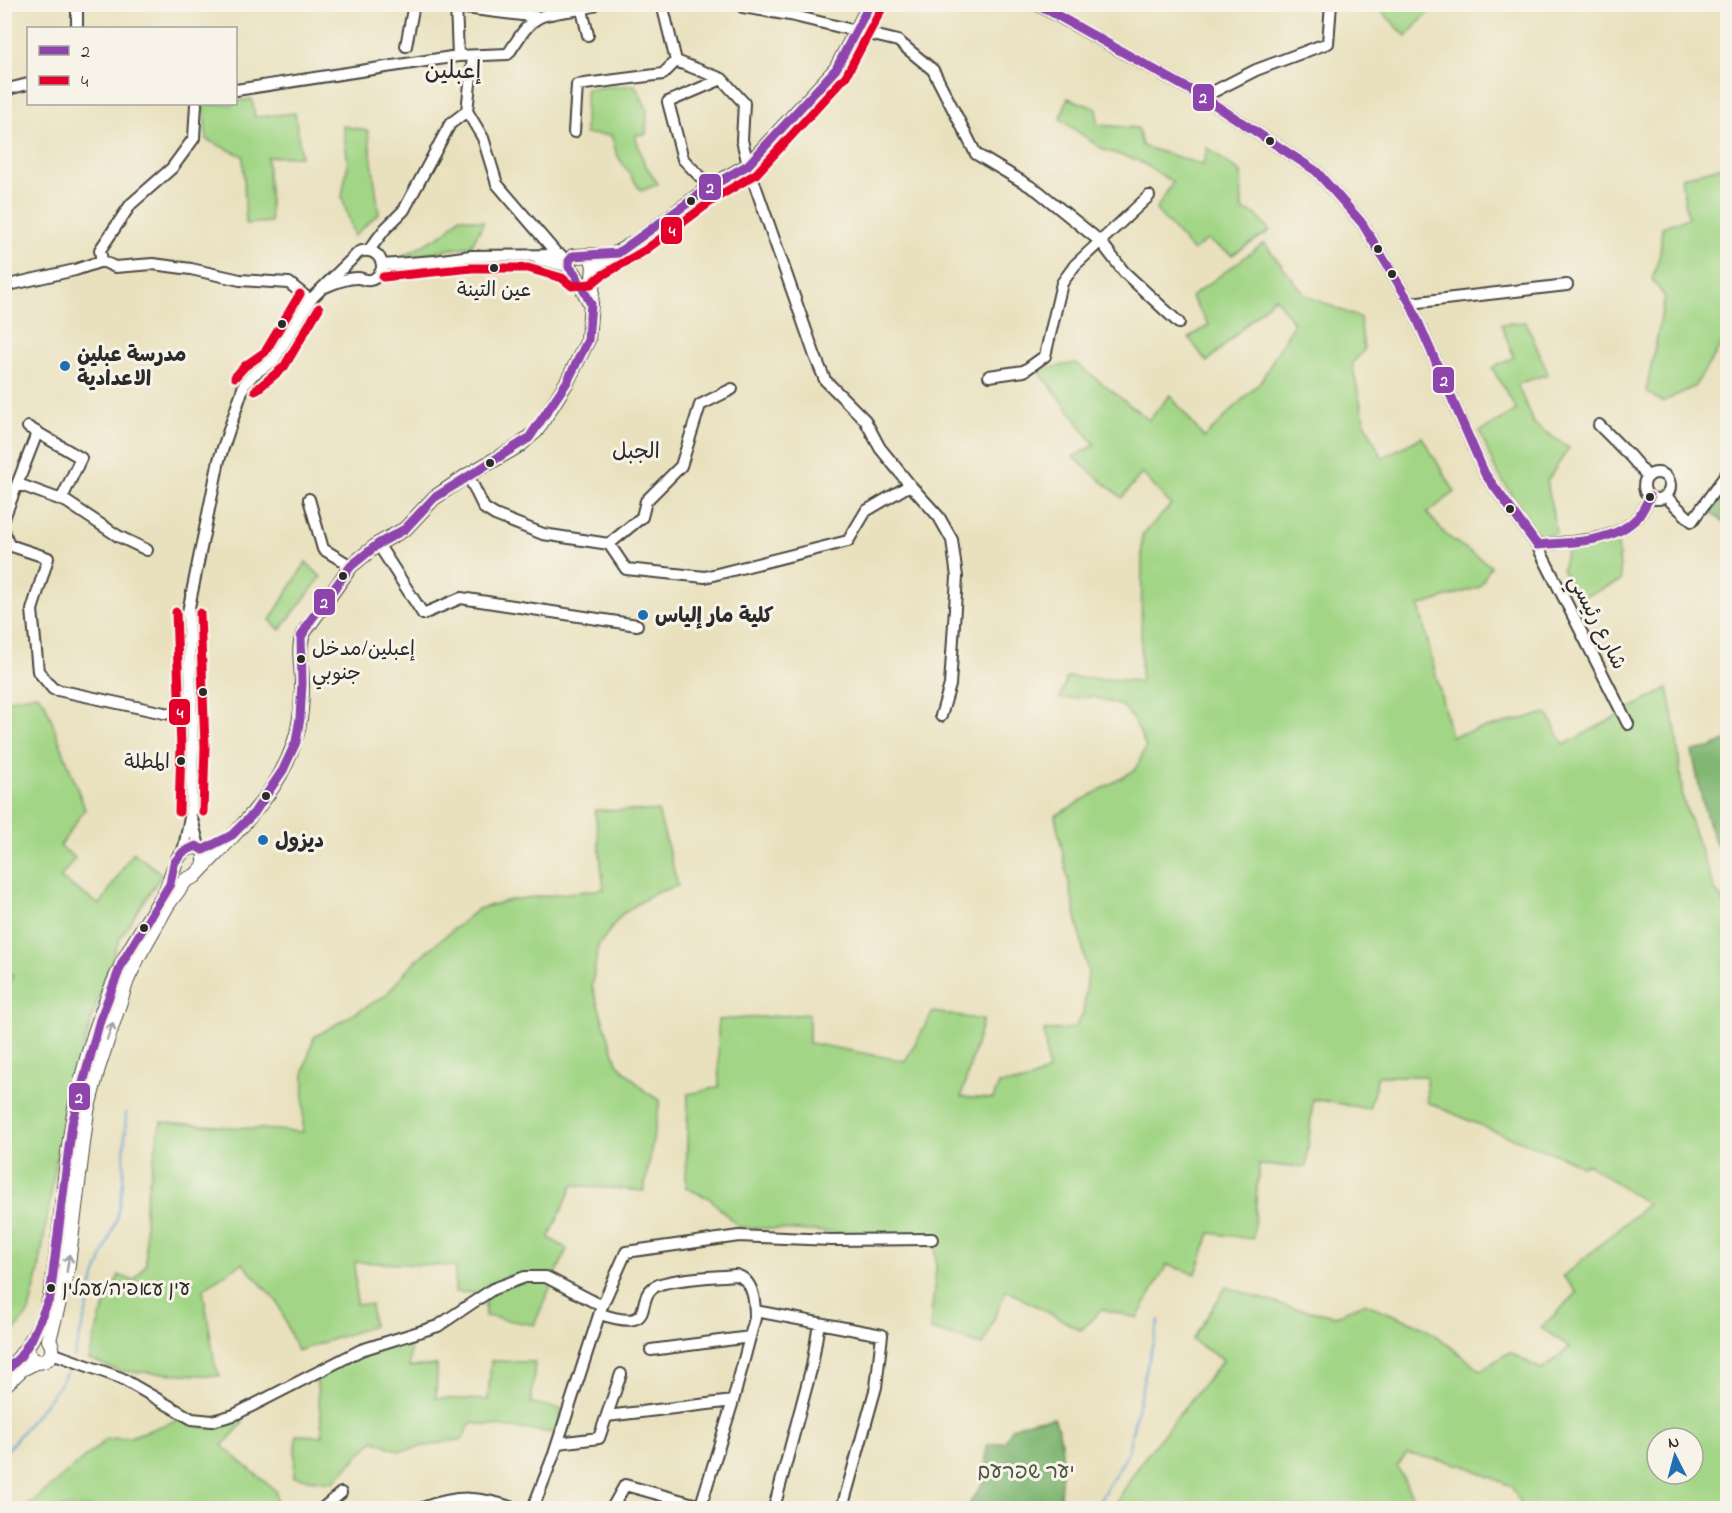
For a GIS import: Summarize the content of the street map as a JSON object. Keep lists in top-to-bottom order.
{
  "streets": {
    "street": ["شارع رئيسي"]
  },
  "districts": ["إعبلين", "الجبل"],
  "parks": ["יער שפרעם"],
  "places": [
    "عين التينة",
    "مدرسة عبلين الاعدادية",
    "كلية مار إلياس",
    "إعبلين/مدخل جنوبي",
    "المطلة",
    "ديزول",
    "עין עאפיה/עבלין"
  ],
  "lines": ["transit line 2", "transit line 4"],
  "legend": ["2", "4"],
  "north": "top"
}
